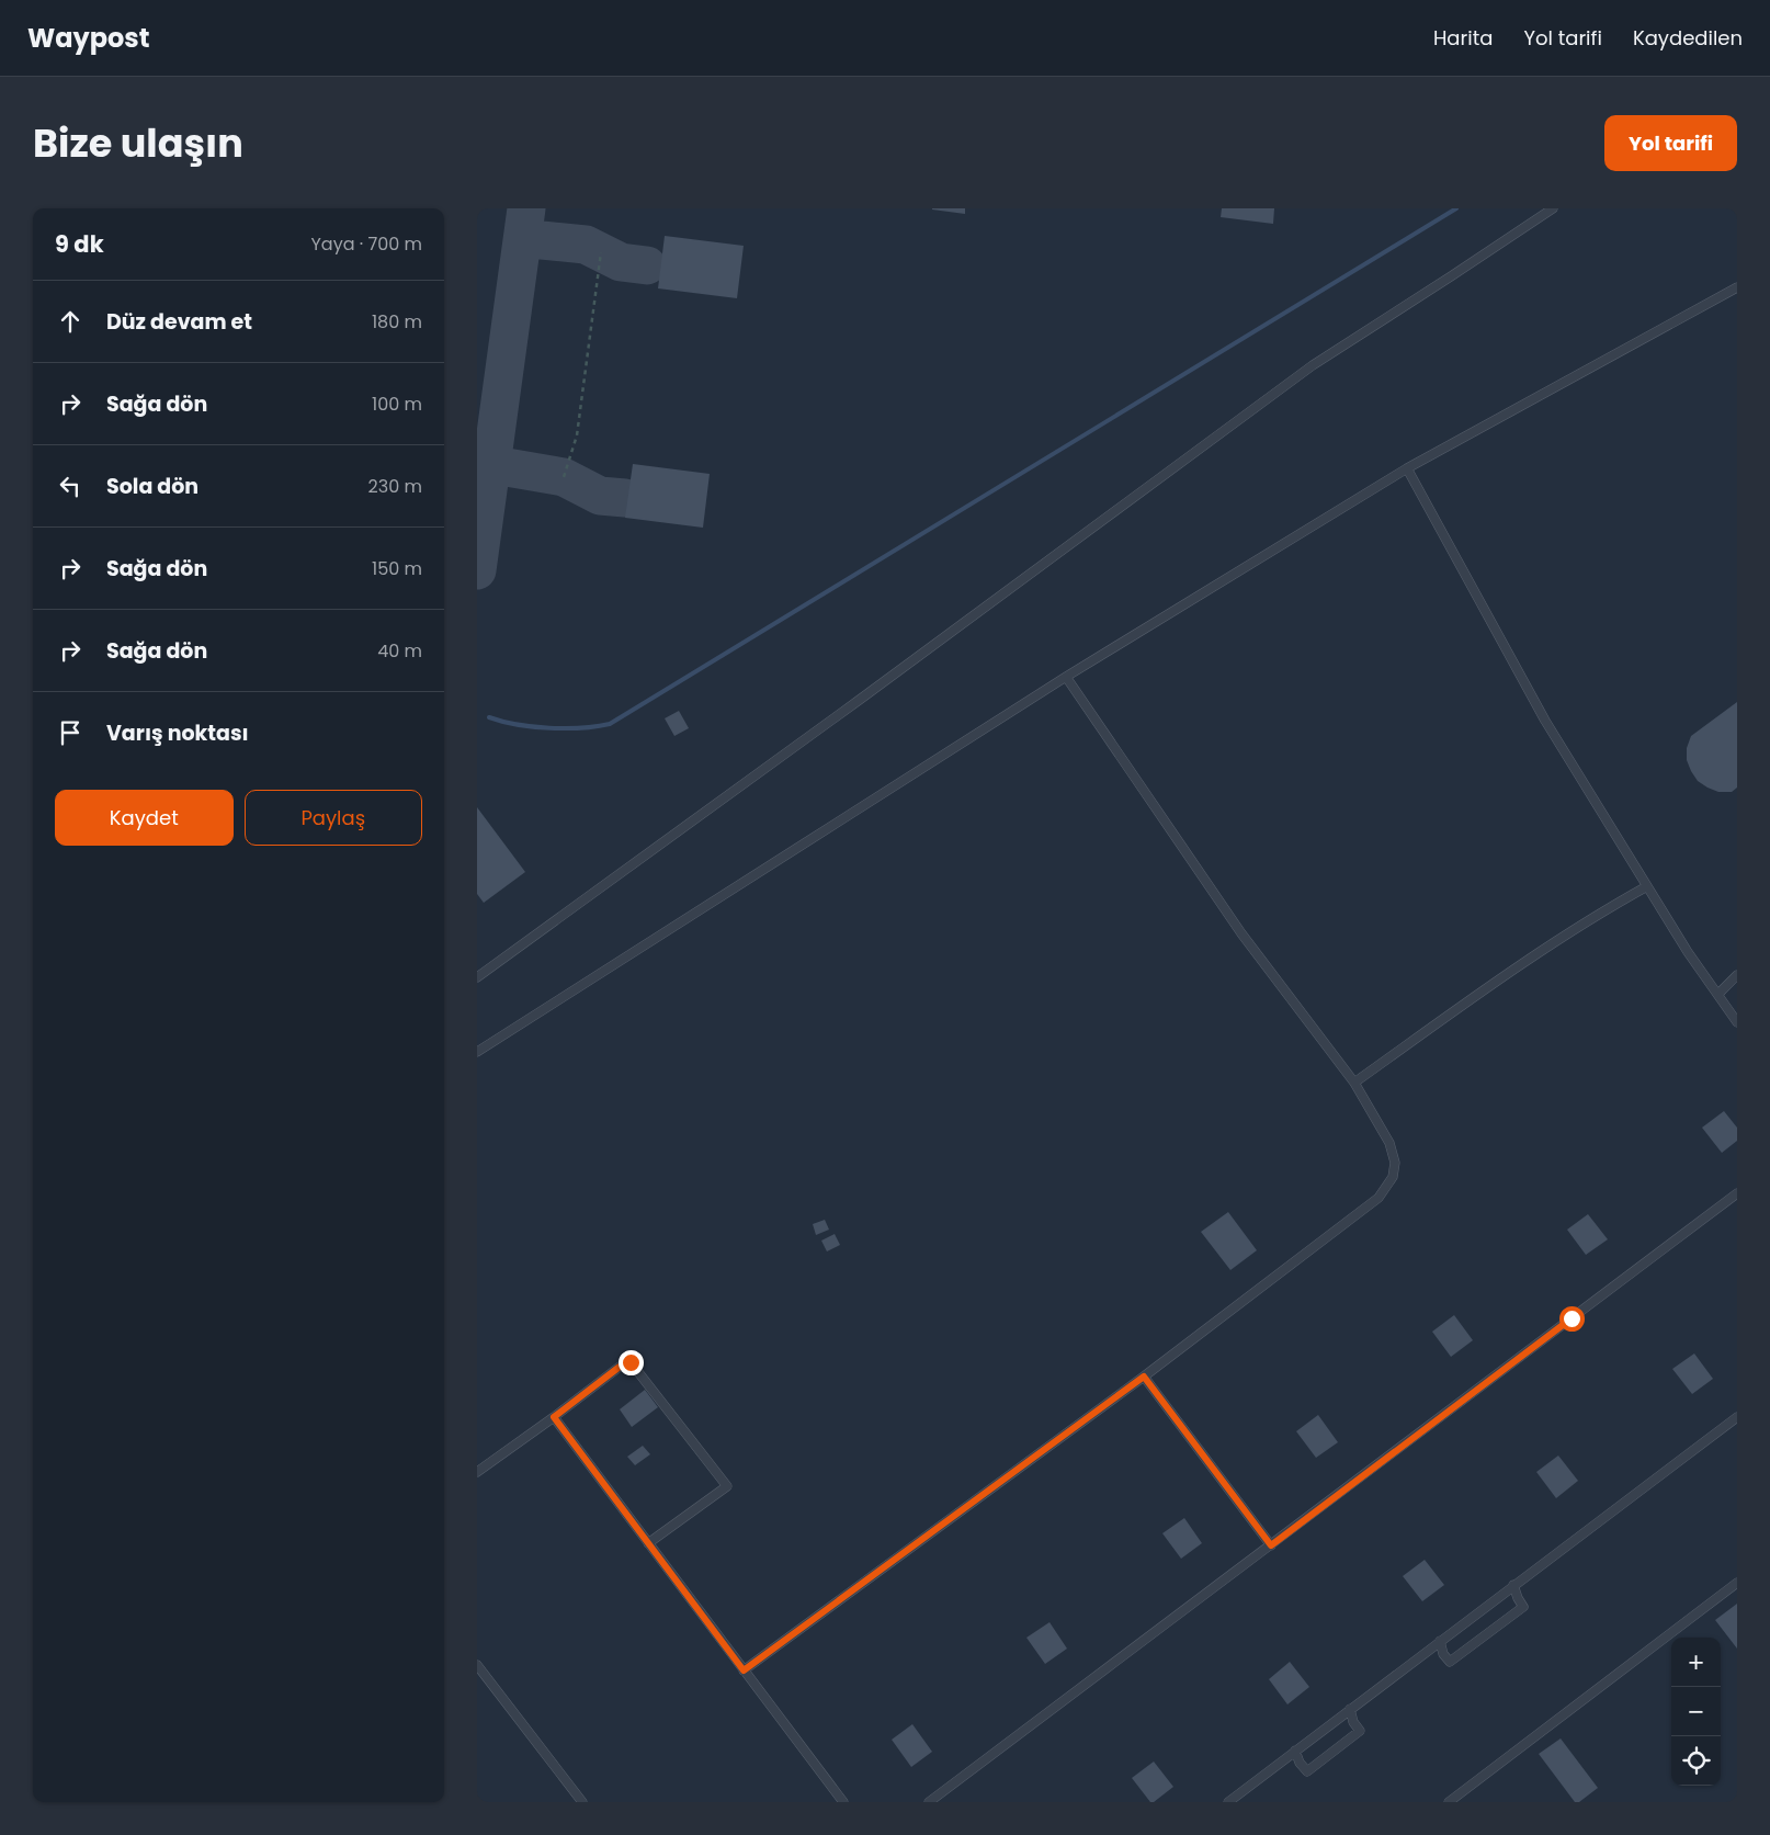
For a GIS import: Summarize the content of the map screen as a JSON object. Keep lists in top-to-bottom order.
{
  "page": {
    "header": "Waypost",
    "nav": ["Harita", "Yol tarifi", "Kaydedilen"],
    "title": "Bize ulaşın",
    "buttons": [
      "Yol tarifi",
      ["Kaydet", "Paylaş"]
    ],
    "heading": ["9 dk", "Yaya · 700 m"],
    "list": [
      ["Düz devam et", "180 m"],
      ["Sağa dön", "100 m"],
      ["Sola dön", "230 m"],
      ["Sağa dön", "150 m"],
      ["Sağa dön", "40 m"],
      "Varış noktası"
    ],
    "map_buttons": ["+", "−"]
  }
}
